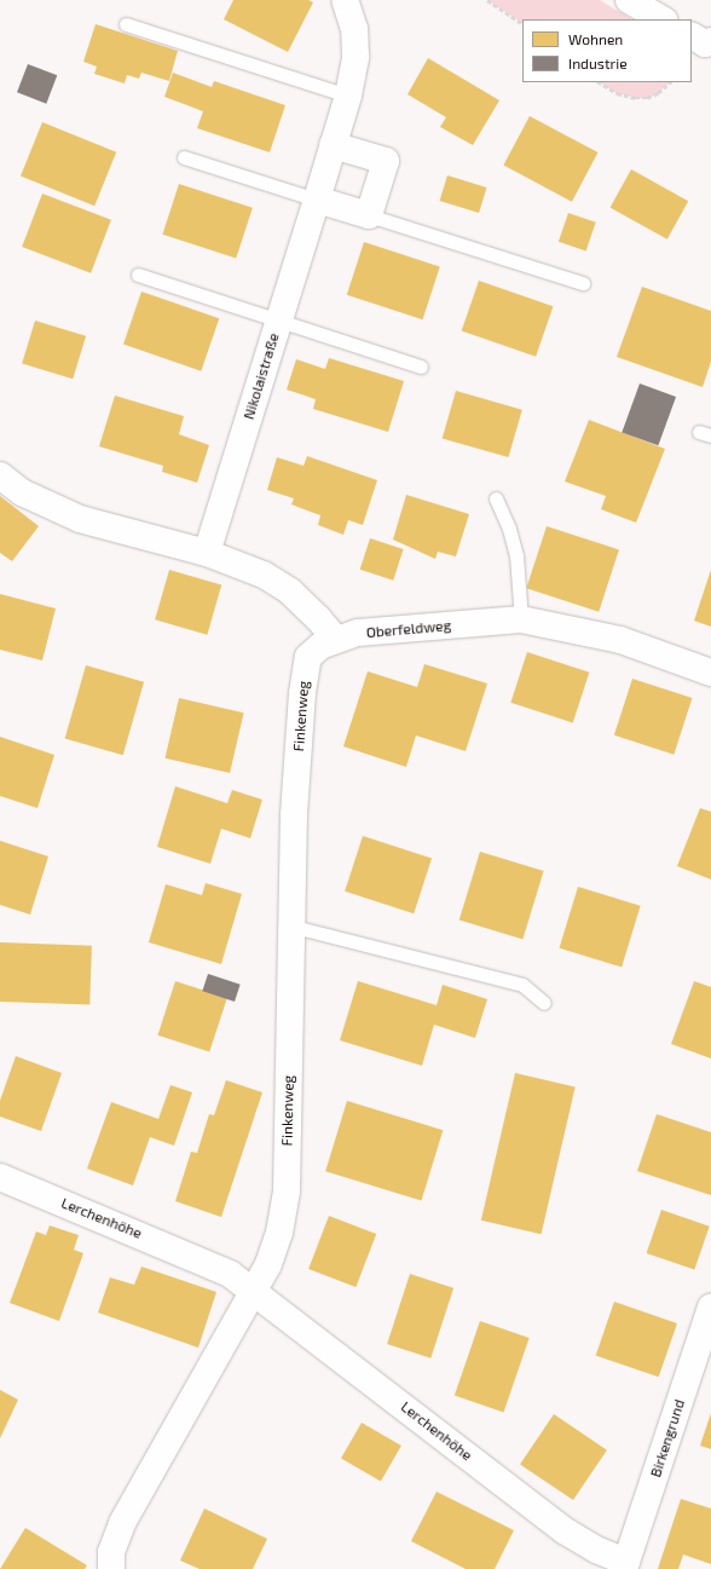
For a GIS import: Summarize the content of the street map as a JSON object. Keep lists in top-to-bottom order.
{
  "streets": {
    "street": [
      "Nikolaistraße",
      "Oberfeldweg",
      "Finkenweg",
      "Lerchenhöhe",
      "Birkengrund"
    ]
  },
  "crossings": [
    ["Oberfeldweg", "Finkenweg"],
    ["Finkenweg", "Lerchenhöhe"],
    ["Lerchenhöhe", "Birkengrund"]
  ],
  "legend": ["Wohnen", "Industrie"]
}
